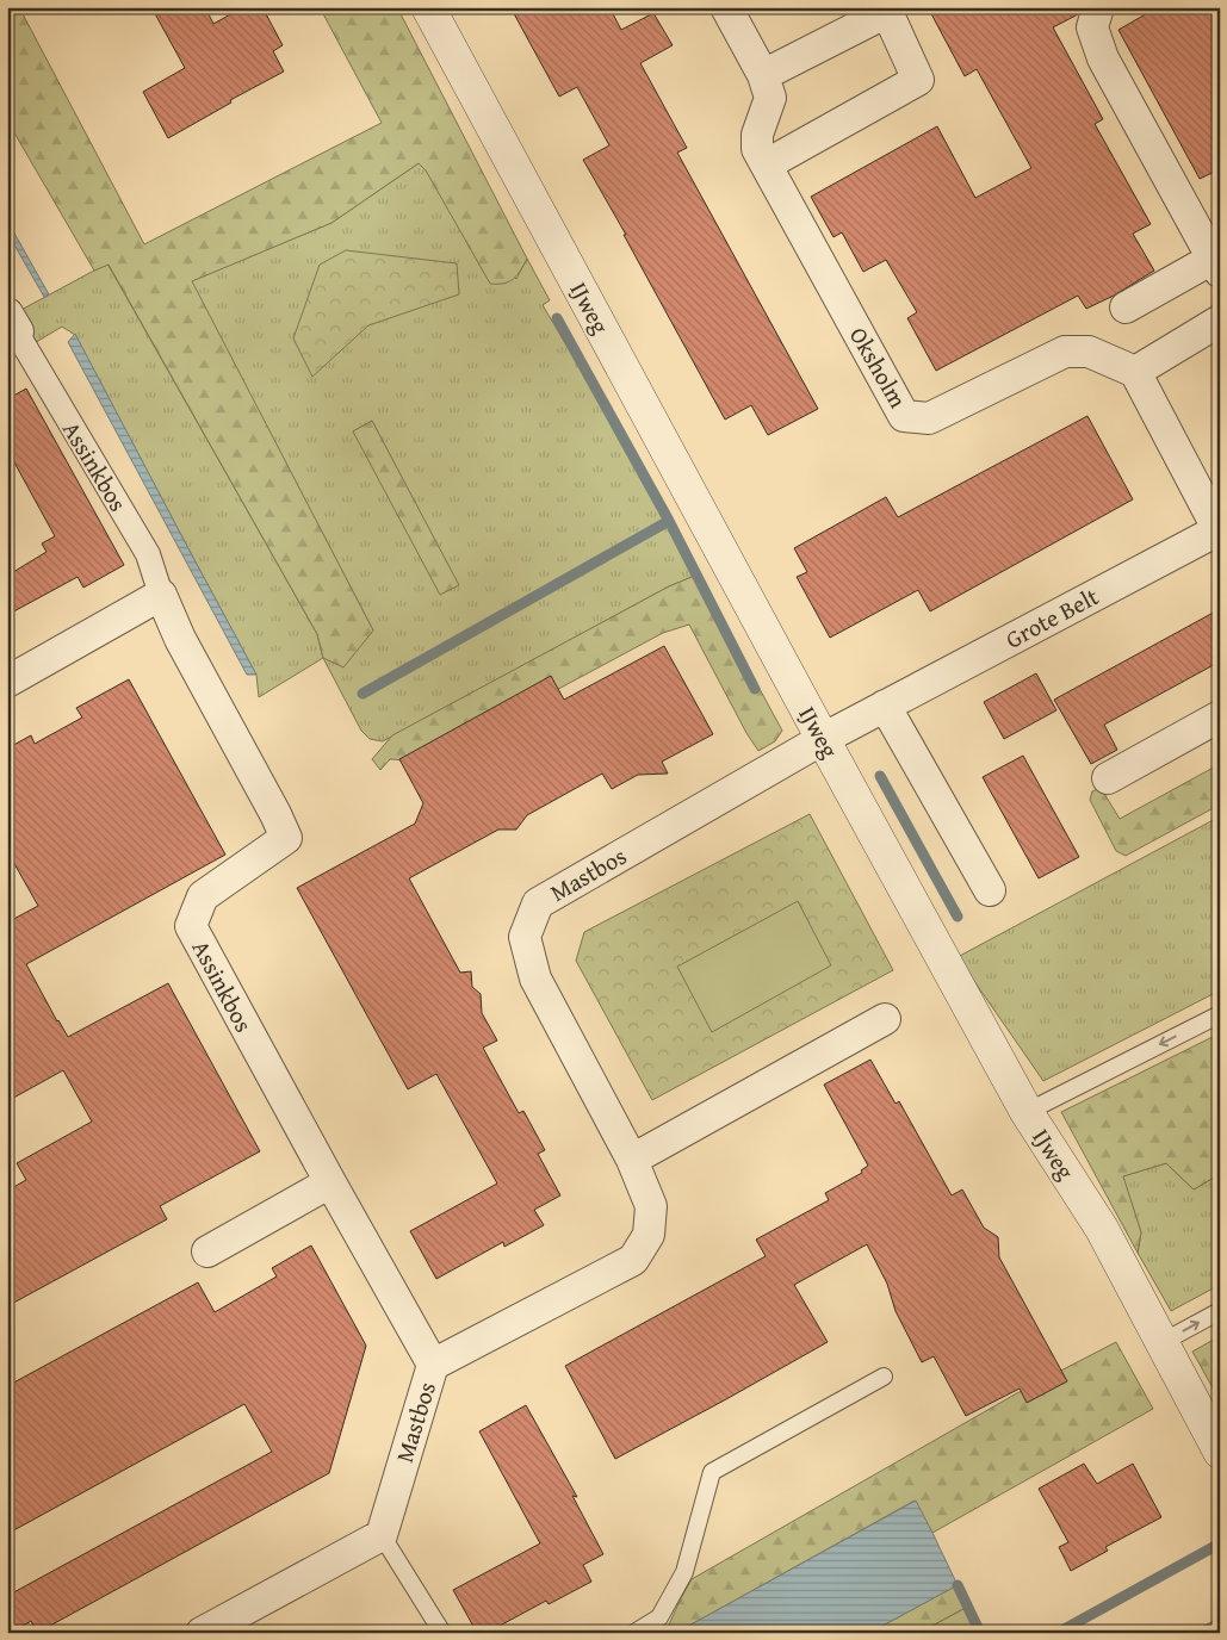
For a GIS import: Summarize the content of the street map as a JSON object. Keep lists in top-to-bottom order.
{
  "streets": {
    "street": [
      "IJweg",
      "Oksholm",
      "Assinkbos",
      "Grote Belt",
      "Mastbos"
    ]
  },
  "crossings": [
    ["IJweg", "Grote Belt"],
    ["IJweg", "Mastbos"],
    ["Assinkbos", "Mastbos"],
    ["Grote Belt", "Mastbos"]
  ]
}
